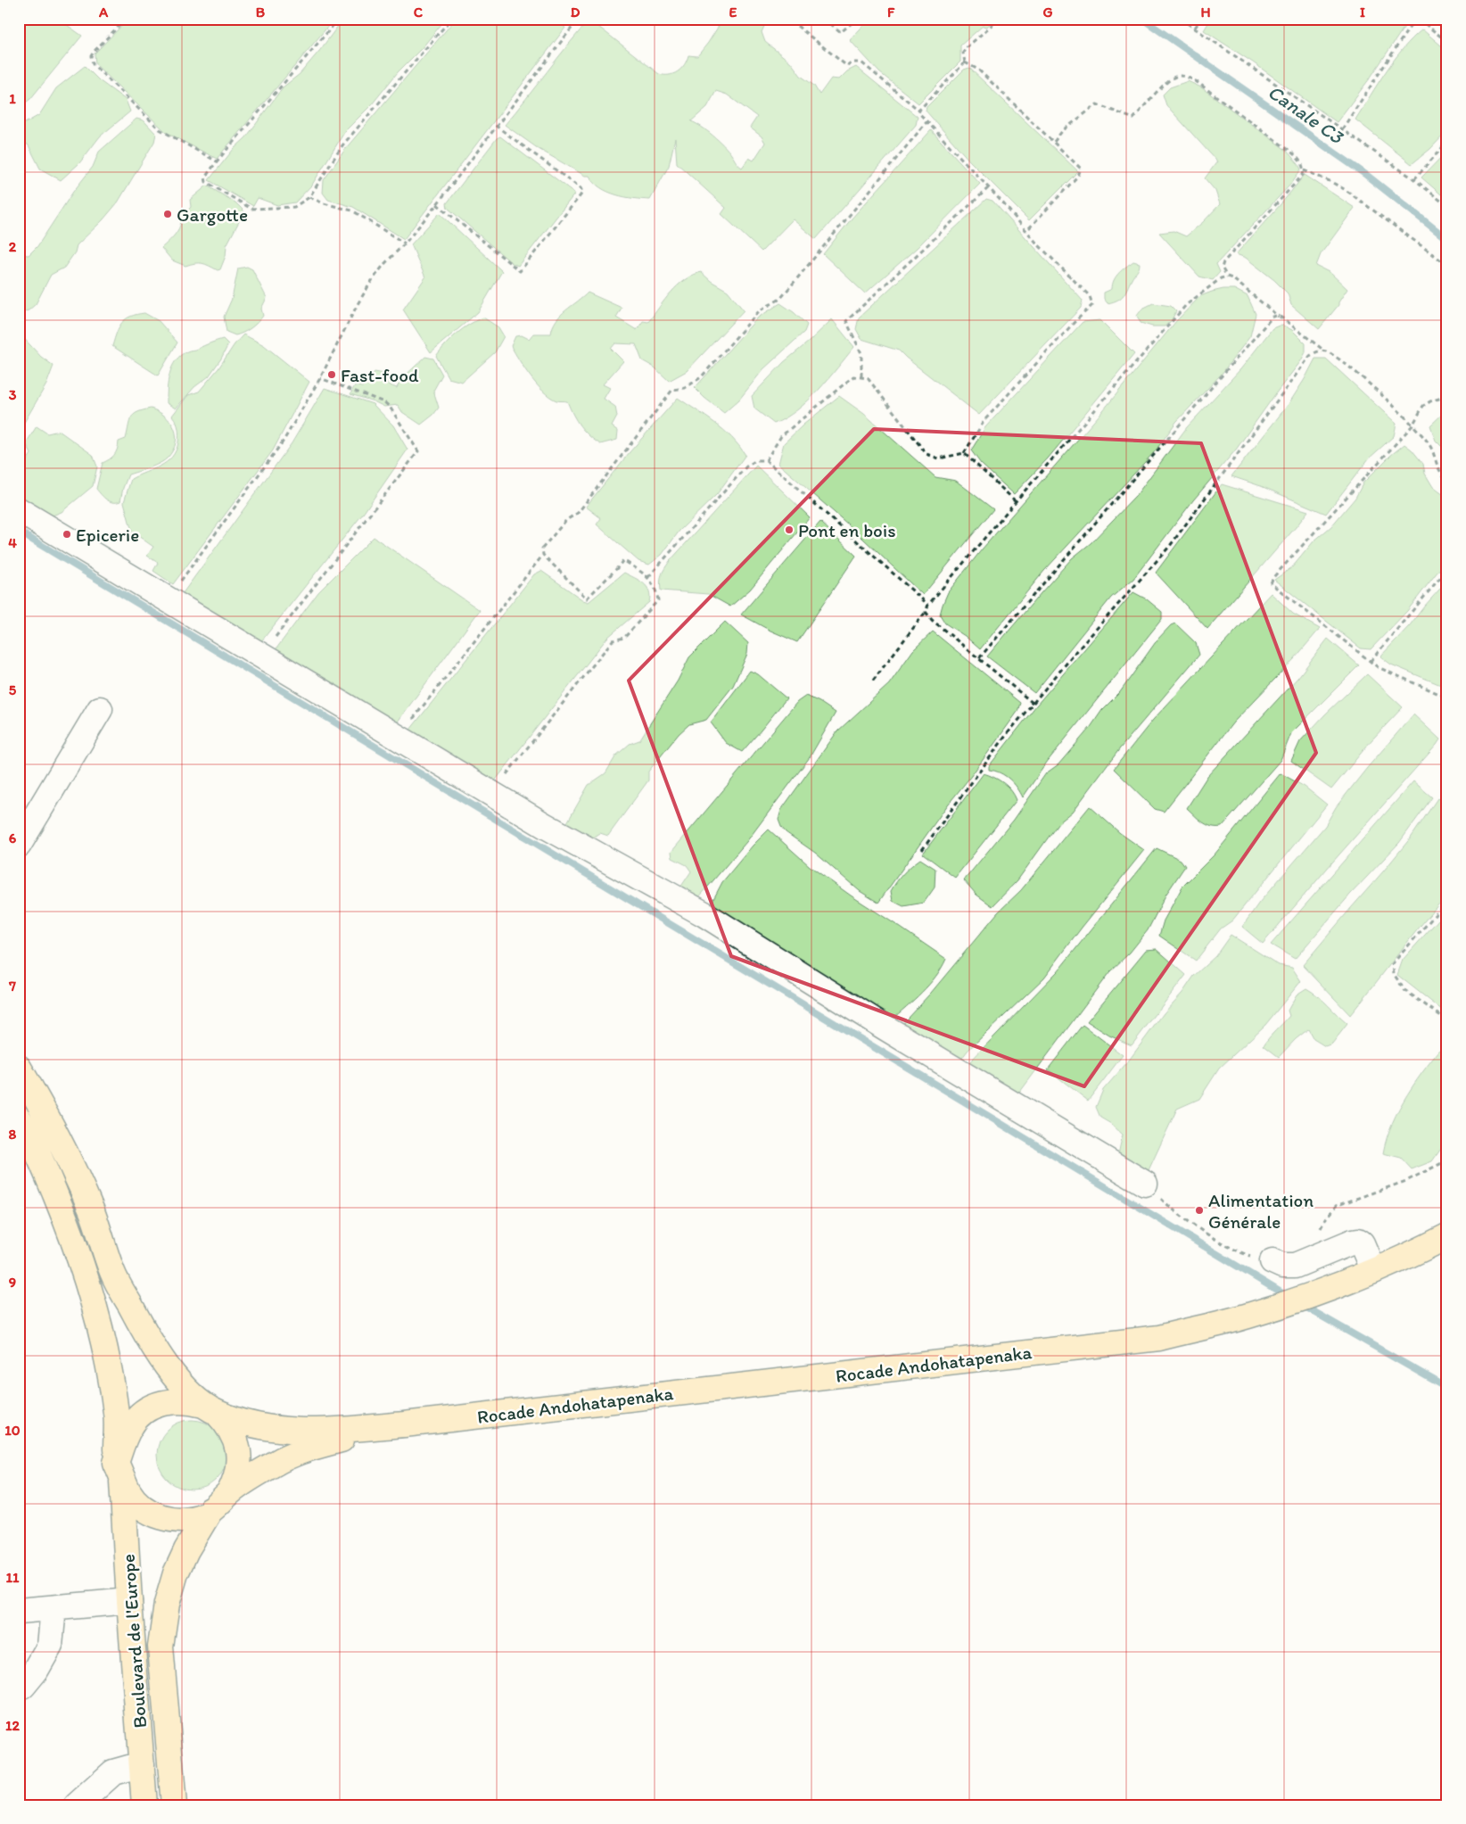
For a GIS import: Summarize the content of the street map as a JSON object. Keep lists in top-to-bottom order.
{
  "streets": {
    "main road": ["Rocade Andohatapenaka", "Boulevard de l'Europe"]
  },
  "water": ["Canale C3"],
  "places": [
    "Gargotte",
    "Fast-food",
    "Pont en bois",
    "Epicerie",
    "Alimentation Générale"
  ],
  "grid": {
    "columns": [
      "A",
      "B",
      "C",
      "D",
      "E",
      "F",
      "G",
      "H",
      "I"
    ],
    "rows": [
      "1",
      "2",
      "3",
      "4",
      "5",
      "6",
      "7",
      "8",
      "9",
      "10",
      "11",
      "12"
    ]
  }
}
